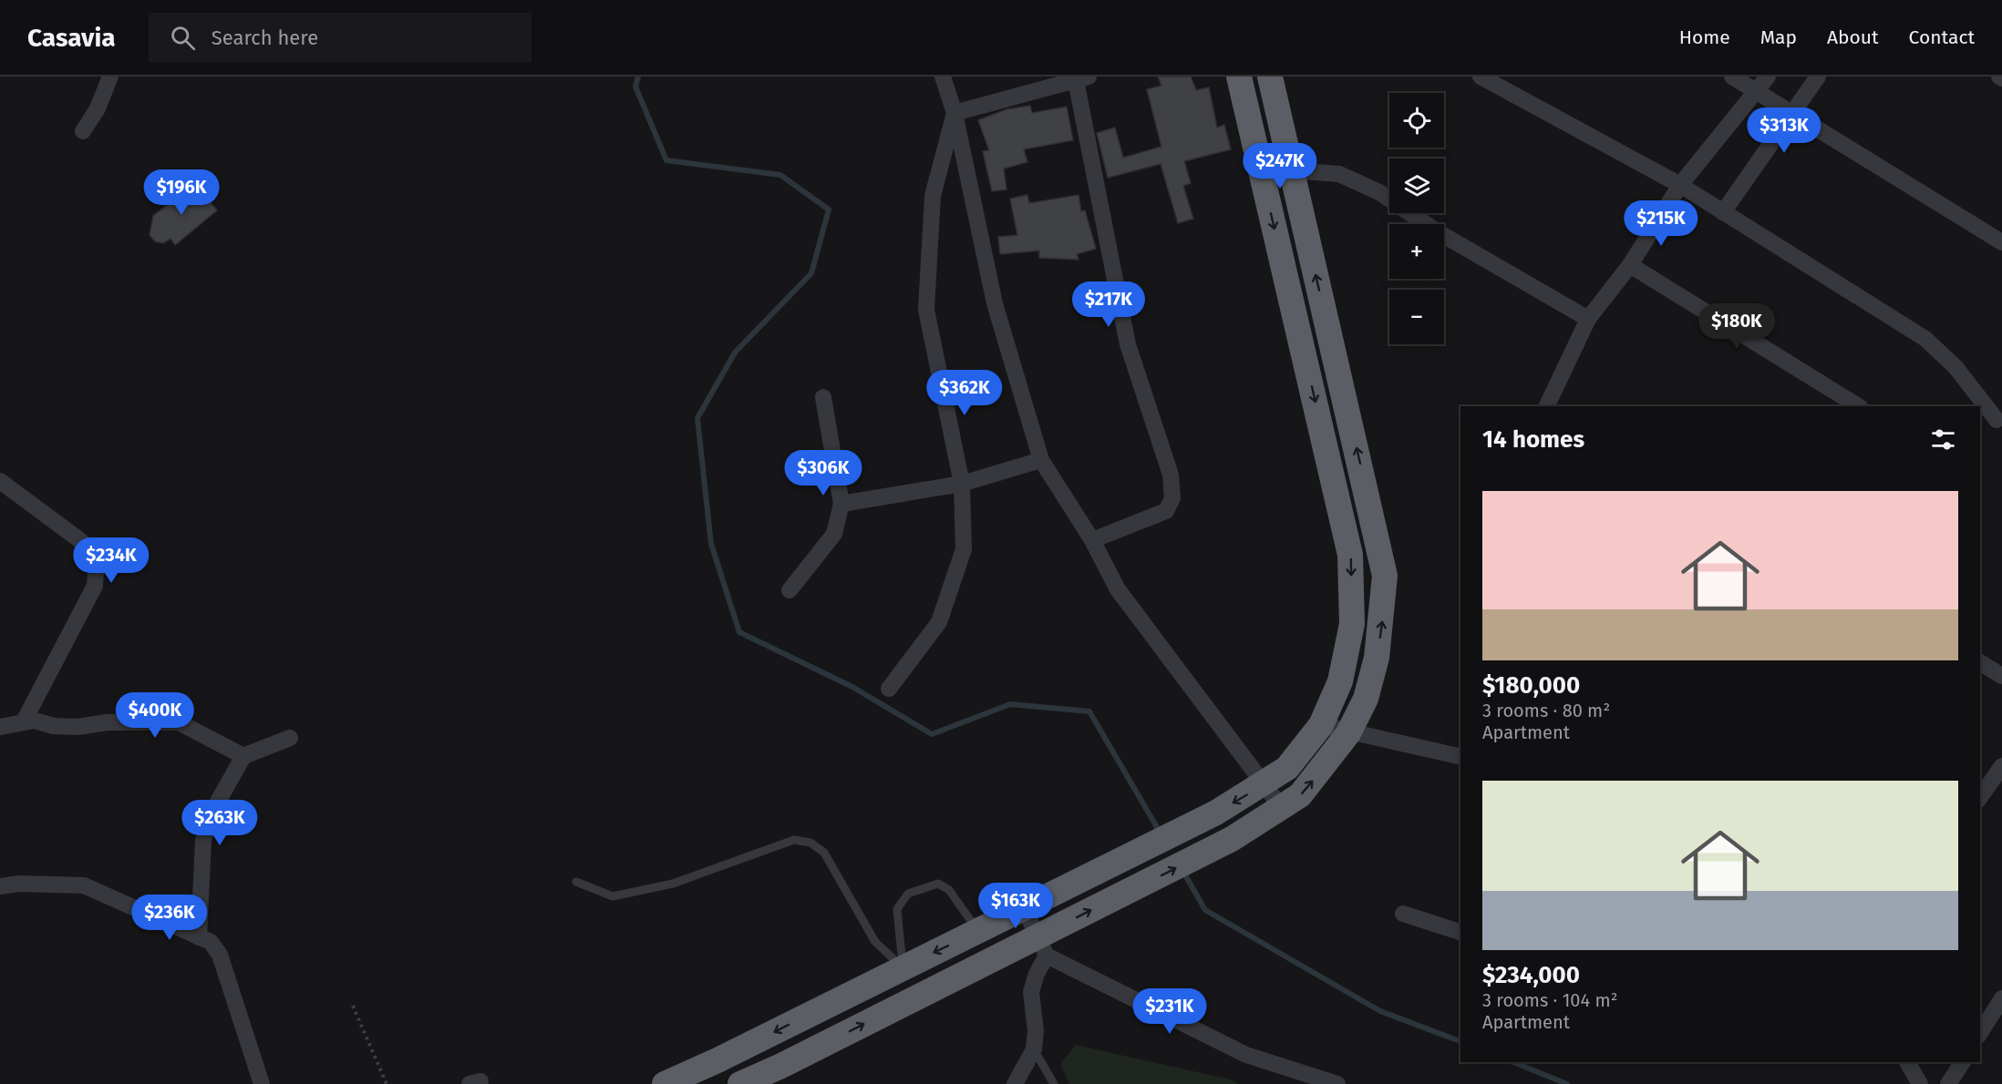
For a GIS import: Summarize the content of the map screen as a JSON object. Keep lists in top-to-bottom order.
{
  "page": {
    "header": "Casavia",
    "search": "Search here",
    "nav": [
      "Home",
      "Map",
      "About",
      "Contact"
    ],
    "map_buttons": ["+", "−"],
    "price": [
      "$313K",
      "$247K",
      "$196K",
      "$215K",
      "$217K",
      "$180K",
      "$362K",
      "$306K",
      "$234K",
      "$400K",
      "$263K",
      "$163K",
      "$236K",
      "$231K"
    ],
    "heading": "14 homes",
    "list": [
      {
        "name": "$180,000",
        "note": "3 rooms · 80 m² · Apartment"
      },
      {
        "name": "$234,000",
        "note": "3 rooms · 104 m² · Apartment"
      }
    ]
  }
}
